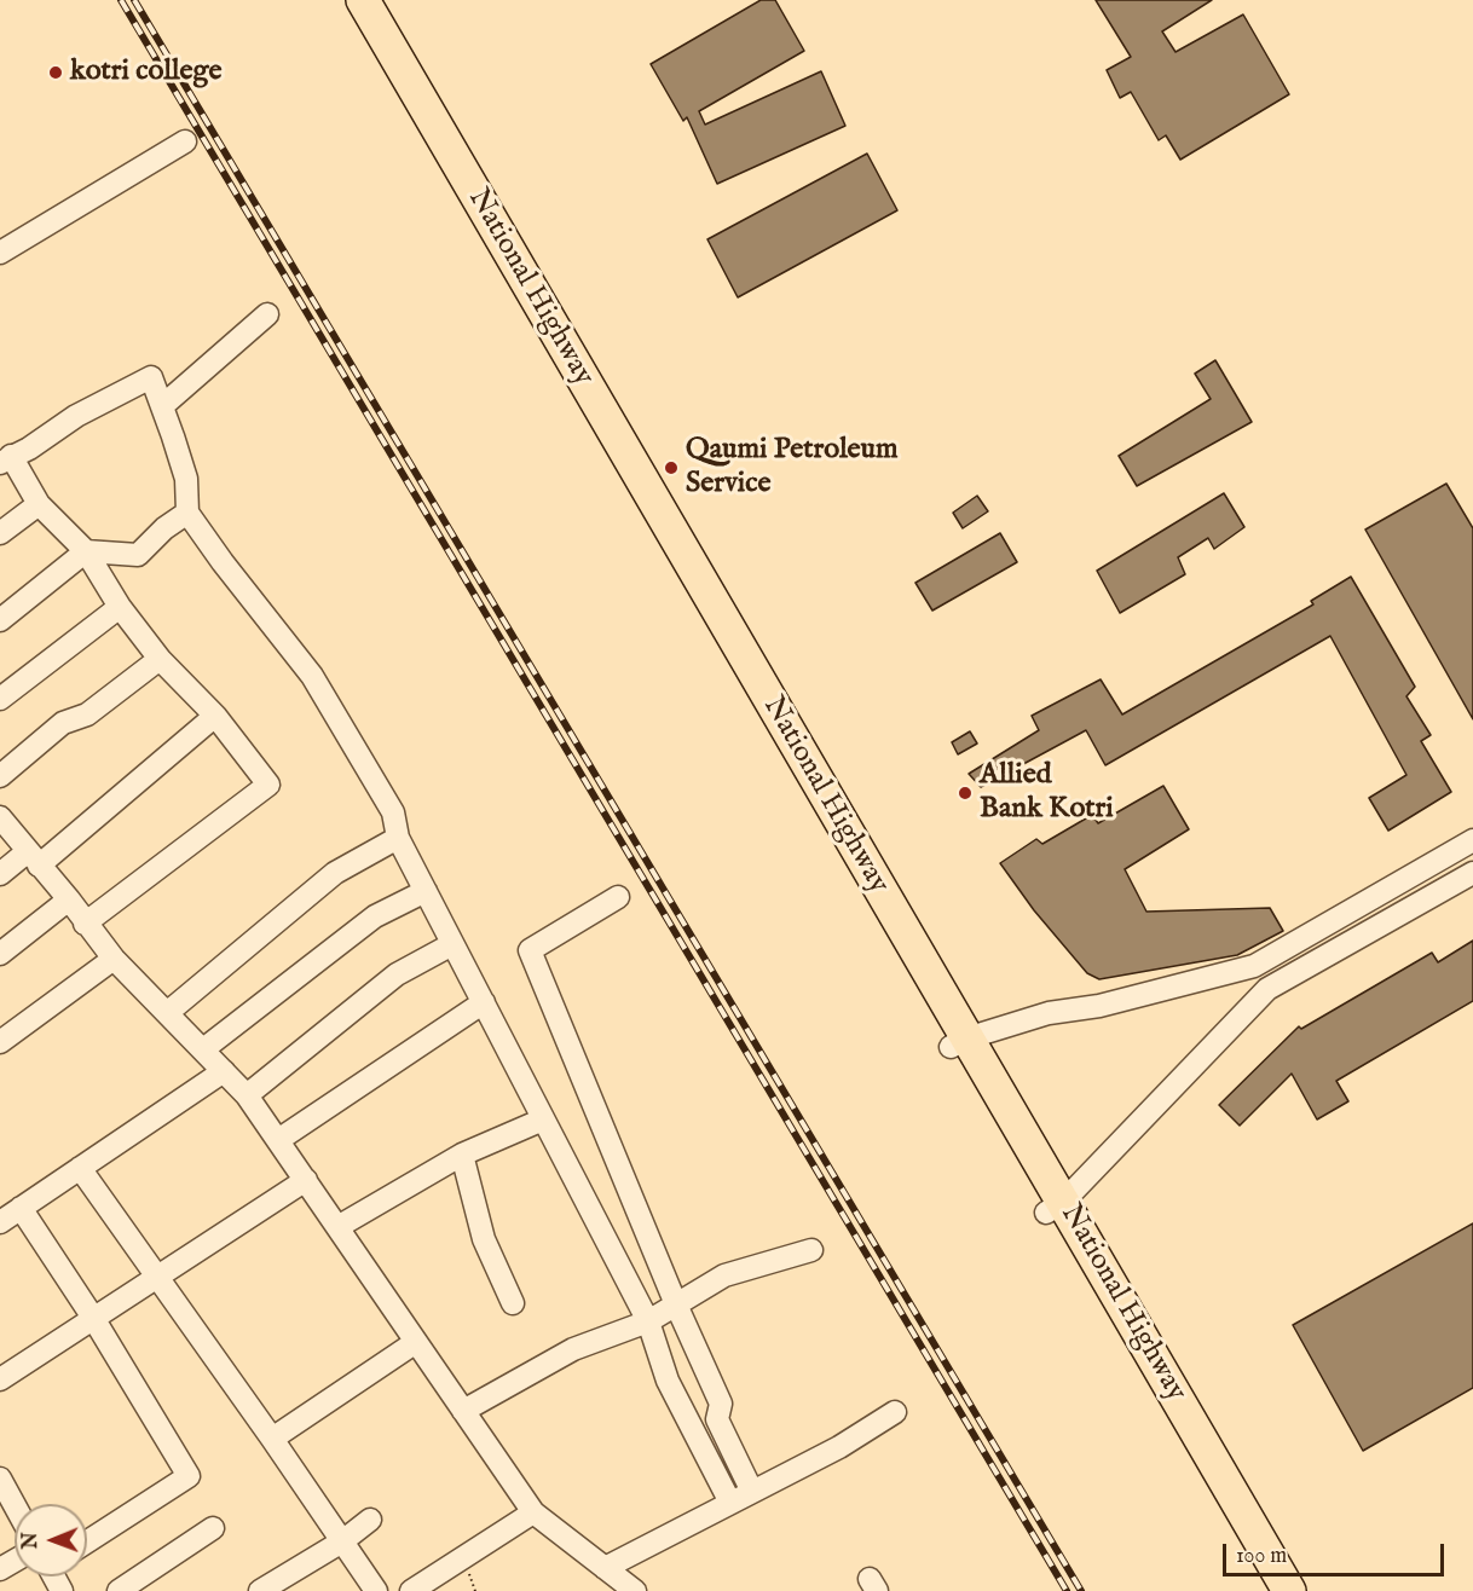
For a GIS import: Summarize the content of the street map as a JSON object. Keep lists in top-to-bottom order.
{
  "streets": {
    "highway": ["National Highway"]
  },
  "places": ["kotri college", "Qaumi Petroleum Service", "Allied Bank Kotri"],
  "scale_bar": "100 m",
  "north": "left"
}
